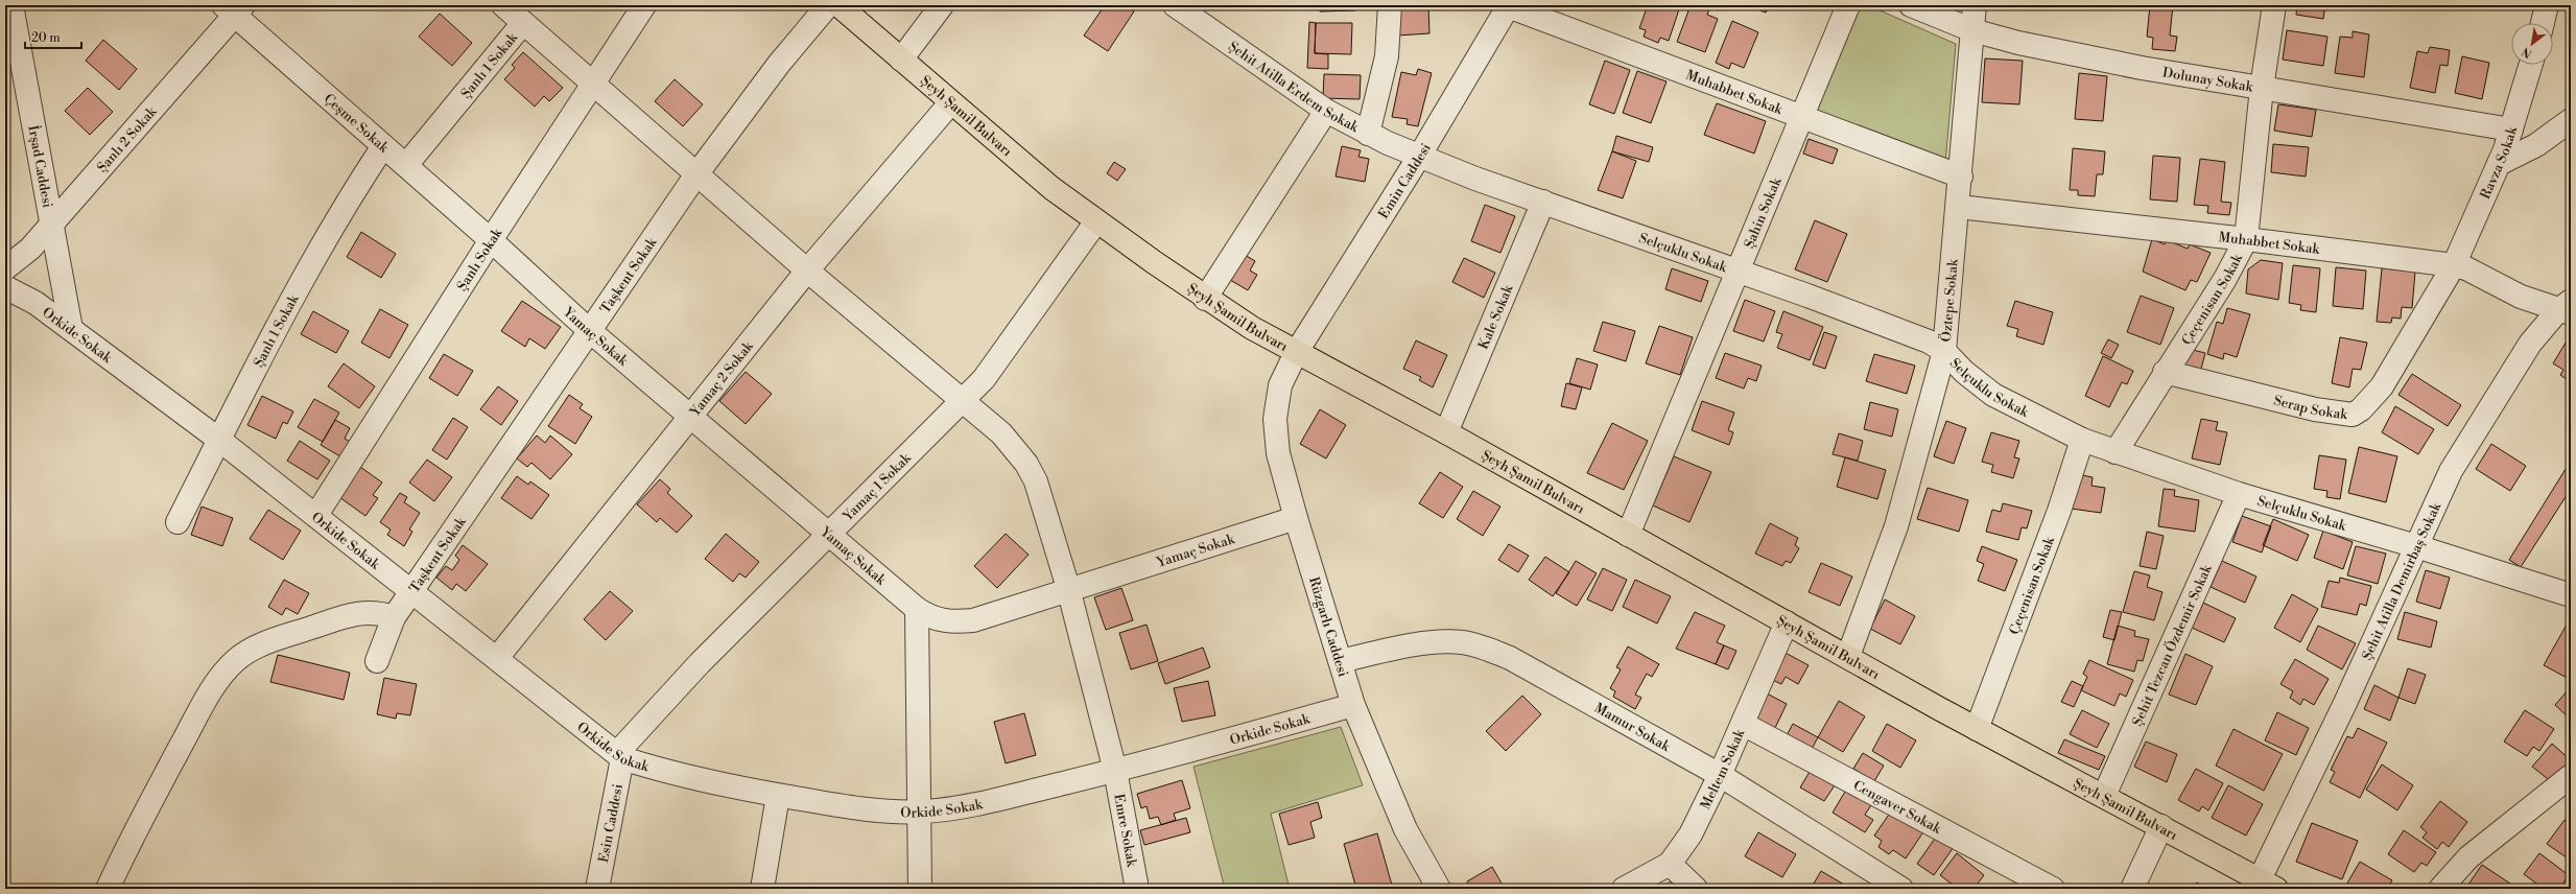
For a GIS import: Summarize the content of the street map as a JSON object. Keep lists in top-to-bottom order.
{
  "streets": {
    "main road": ["Şeyh Şamil Bulvarı"],
    "street": [
      "Şanlı 1 Sokak",
      "Dolunay Sokak",
      "Şehit Atilla Erdem Sokak",
      "Muhabbet Sokak",
      "Çeşme Sokak",
      "Şanlı 2 Sokak",
      "Ravza Sokak",
      "İrşad Caddesi",
      "Emin Caddesi",
      "Şahin Sokak",
      "Selçuklu Sokak",
      "Şanlı Sokak",
      "Taşkent Sokak",
      "Çeçenisan Sokak",
      "Öztepe Sokak",
      "Kale Sokak",
      "Orkide Sokak",
      "Yamaç Sokak",
      "Yamaç 2 Sokak",
      "Serap Sokak",
      "Yamaç 1 Sokak",
      "Şehit Atilla Demirbaş Sokak",
      "Rüzgarlı Caddesi",
      "Şehit Tezcan Özdemir Sokak",
      "Mamur Sokak",
      "Meltem Sokak",
      "Cengaver Sokak",
      "Esin Caddesi",
      "Emre Sokak"
    ]
  },
  "crossings": [
    ["Şanlı 1 Sokak", "Çeşme Sokak"],
    ["Şanlı 1 Sokak", "Orkide Sokak"],
    ["Şanlı 1 Sokak", "Emre Sokak"],
    ["Dolunay Sokak", "Ravza Sokak"],
    ["Dolunay Sokak", "Çeçenisan Sokak"],
    ["Dolunay Sokak", "Öztepe Sokak"],
    ["Şehit Atilla Erdem Sokak", "Emin Caddesi"],
    ["Şehit Atilla Erdem Sokak", "Selçuklu Sokak"],
    ["Muhabbet Sokak", "Ravza Sokak"],
    ["Muhabbet Sokak", "Emin Caddesi"],
    ["Muhabbet Sokak", "Şahin Sokak"],
    ["Muhabbet Sokak", "Çeçenisan Sokak"],
    ["Muhabbet Sokak", "Öztepe Sokak"],
    ["Muhabbet Sokak", "Serap Sokak"],
    ["Muhabbet Sokak", "Şehit Atilla Demirbaş Sokak"],
    ["Şeyh Şamil Bulvarı", "Emin Caddesi"],
    ["Şeyh Şamil Bulvarı", "Şahin Sokak"],
    ["Şeyh Şamil Bulvarı", "Çeçenisan Sokak"],
    ["Şeyh Şamil Bulvarı", "Öztepe Sokak"],
    ["Şeyh Şamil Bulvarı", "Kale Sokak"],
    ["Şeyh Şamil Bulvarı", "Yamaç 2 Sokak"],
    ["Şeyh Şamil Bulvarı", "Yamaç 1 Sokak"],
    ["Şeyh Şamil Bulvarı", "Şehit Atilla Demirbaş Sokak"],
    ["Şeyh Şamil Bulvarı", "Rüzgarlı Caddesi"],
    ["Şeyh Şamil Bulvarı", "Şehit Tezcan Özdemir Sokak"],
    ["Şeyh Şamil Bulvarı", "Meltem Sokak"],
    ["Çeşme Sokak", "Şanlı 2 Sokak"],
    ["Çeşme Sokak", "Şanlı Sokak"],
    ["Çeşme Sokak", "Yamaç Sokak"],
    ["Şanlı 2 Sokak", "İrşad Caddesi"],
    ["Ravza Sokak", "Serap Sokak"],
    ["İrşad Caddesi", "Orkide Sokak"],
    ["Emin Caddesi", "Selçuklu Sokak"],
    ["Emin Caddesi", "Rüzgarlı Caddesi"],
    ["Şahin Sokak", "Selçuklu Sokak"],
    ["Selçuklu Sokak", "Çeçenisan Sokak"],
    ["Selçuklu Sokak", "Öztepe Sokak"],
    ["Selçuklu Sokak", "Kale Sokak"],
    ["Selçuklu Sokak", "Şehit Atilla Demirbaş Sokak"],
    ["Selçuklu Sokak", "Şehit Tezcan Özdemir Sokak"],
    ["Şanlı Sokak", "Orkide Sokak"],
    ["Şanlı Sokak", "Yamaç Sokak"],
    ["Şanlı Sokak", "Emre Sokak"],
    ["Taşkent Sokak", "Orkide Sokak"],
    ["Taşkent Sokak", "Yamaç Sokak"],
    ["Taşkent Sokak", "Emre Sokak"],
    ["Çeçenisan Sokak", "Serap Sokak"],
    ["Orkide Sokak", "Yamaç 2 Sokak"],
    ["Orkide Sokak", "Yamaç 1 Sokak"],
    ["Orkide Sokak", "Rüzgarlı Caddesi"],
    ["Orkide Sokak", "Esin Caddesi"],
    ["Orkide Sokak", "Emre Sokak"],
    ["Yamaç Sokak", "Yamaç 2 Sokak"],
    ["Yamaç Sokak", "Yamaç 1 Sokak"],
    ["Yamaç Sokak", "Rüzgarlı Caddesi"],
    ["Yamaç Sokak", "Emre Sokak"],
    ["Yamaç 2 Sokak", "Emre Sokak"],
    ["Yamaç 1 Sokak", "Esin Caddesi"],
    ["Yamaç 1 Sokak", "Emre Sokak"],
    ["Rüzgarlı Caddesi", "Mamur Sokak"],
    ["Mamur Sokak", "Meltem Sokak"],
    ["Meltem Sokak", "Cengaver Sokak"]
  ],
  "scale_bar": "20 m",
  "north": "bottom left"
}
